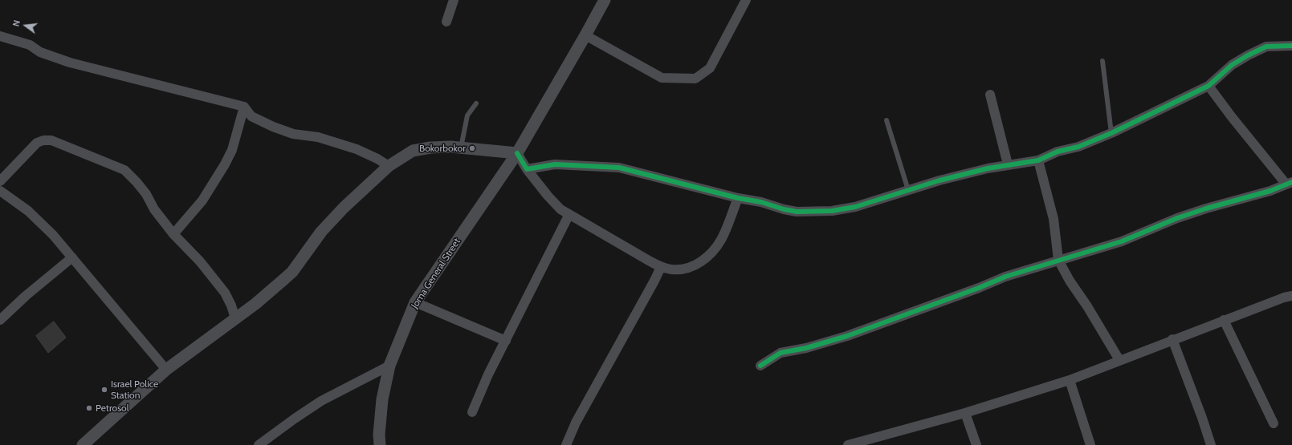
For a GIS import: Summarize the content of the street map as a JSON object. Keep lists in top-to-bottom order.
{
  "streets": {
    "street": ["Joma General Street"]
  },
  "places": ["Bokorbokor", "Israel Police Station", "Petrosol"],
  "north": "left"
}
